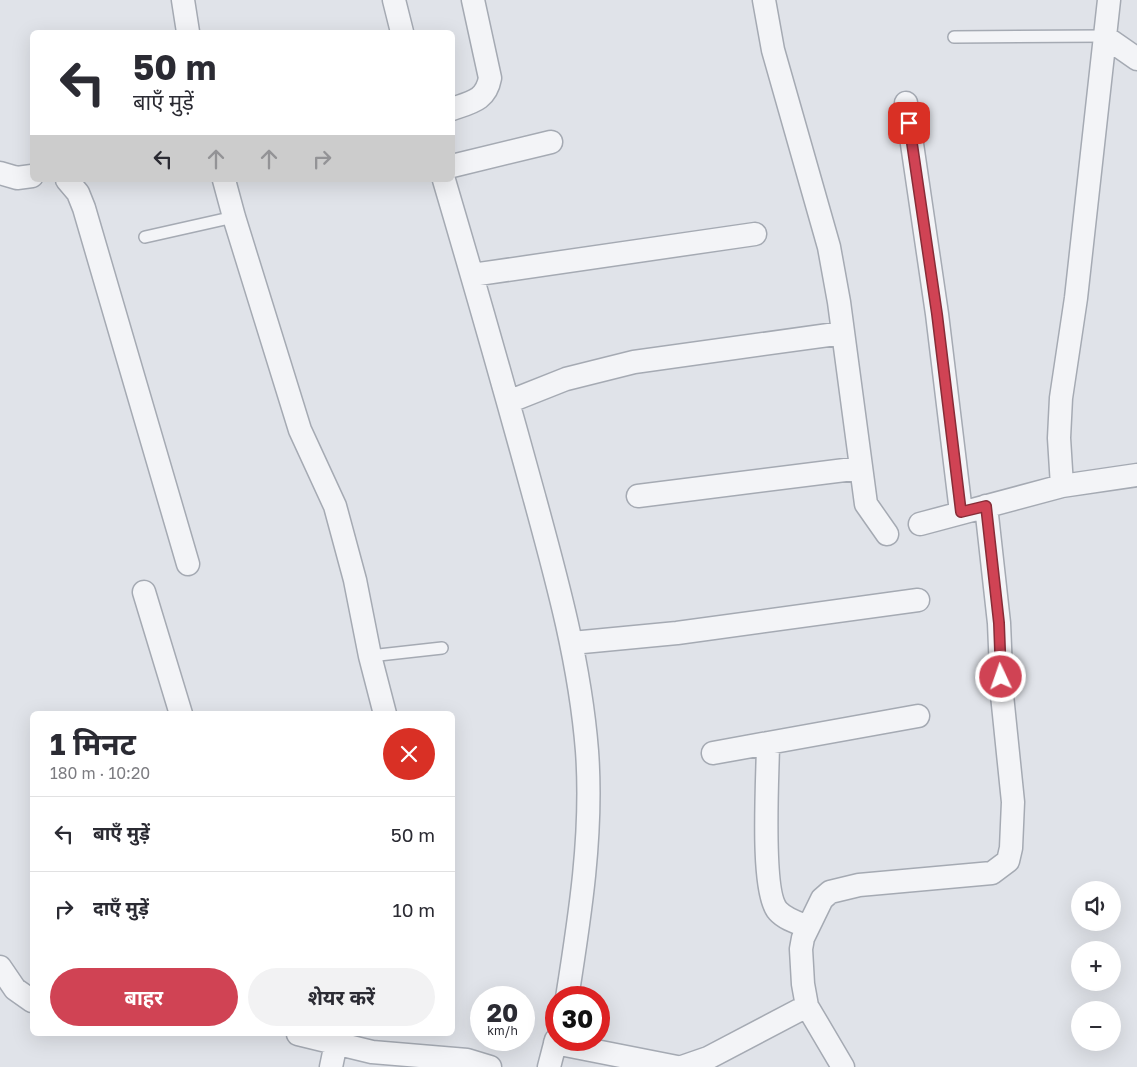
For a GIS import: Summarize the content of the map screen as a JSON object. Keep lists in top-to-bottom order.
{
  "page": {
    "turn": ["50 m", "बाएँ मुड़ें"],
    "heading": ["1 मिनट", "180 m · 10:20"],
    "list": [
      {
        "name": "बाएँ मुड़ें",
        "value": "50 m"
      },
      {
        "name": "दाएँ मुड़ें",
        "value": "10 m"
      }
    ],
    "map_buttons": ["+", "−"],
    "buttons": ["बाहर", "शेयर करें"],
    "speed": "20 km/h",
    "limit": "30"
  }
}
